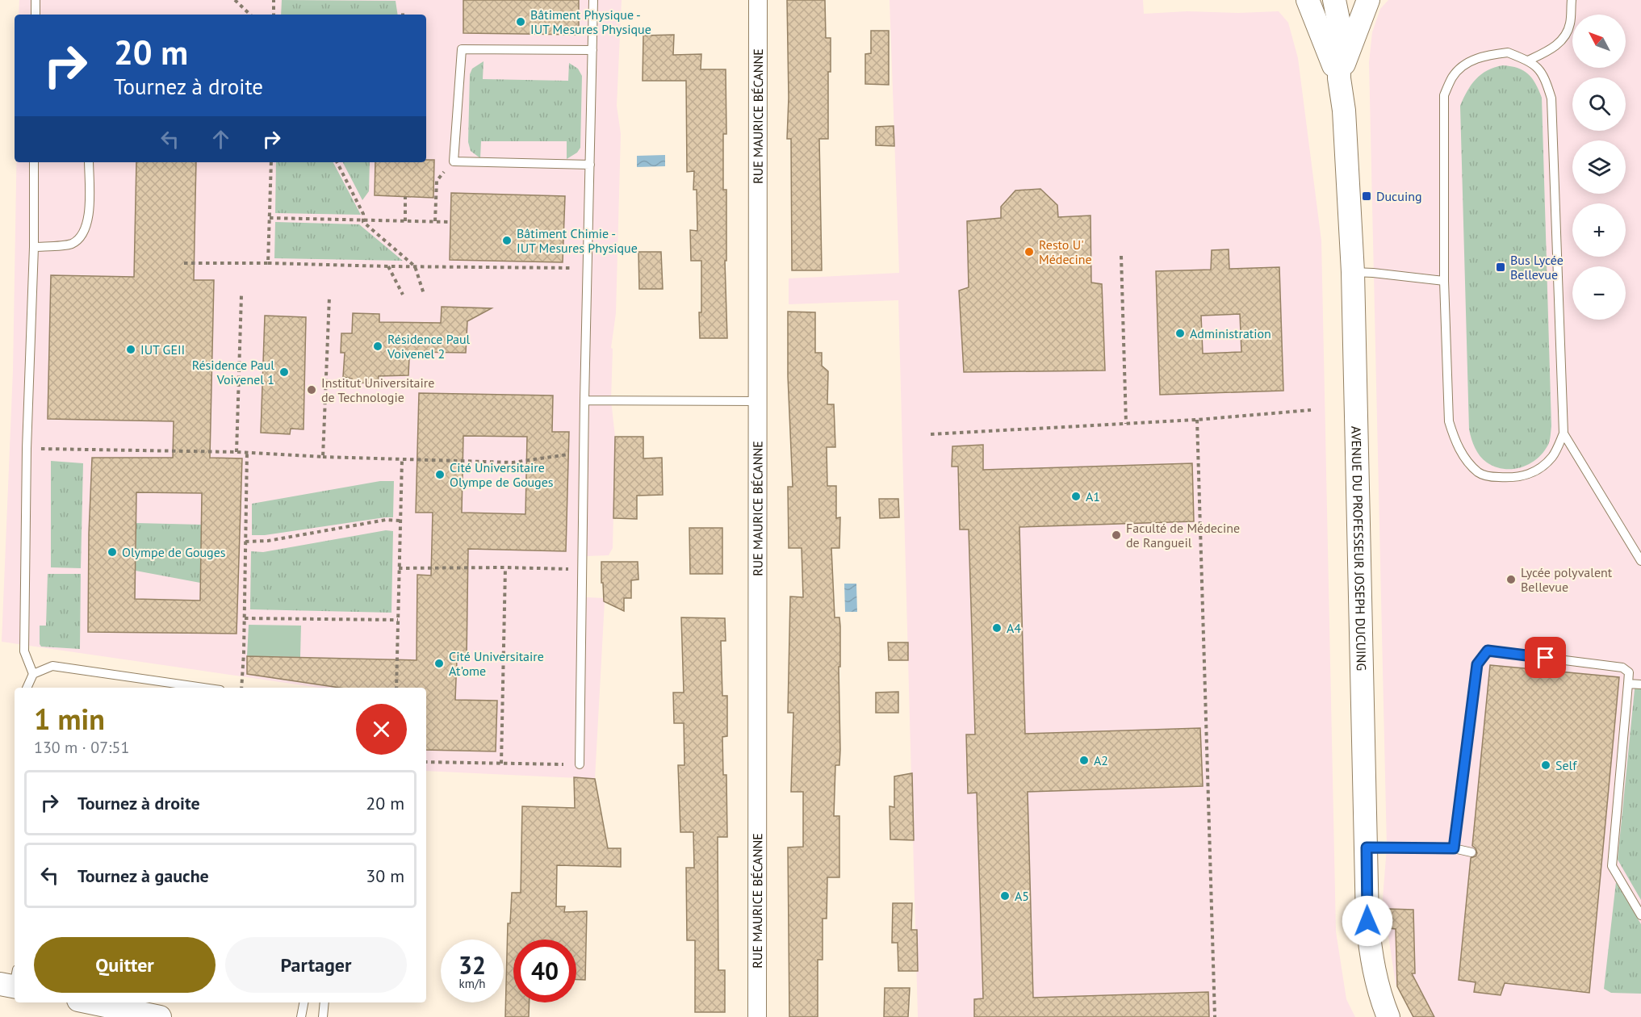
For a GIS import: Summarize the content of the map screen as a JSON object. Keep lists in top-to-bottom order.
{
  "streets": {
    "street": ["RUE MAURICE BÉCANNE", "AVENUE DU PROFESSEUR JOSEPH DUCUING"]
  },
  "places": {
    "other": [
      "Bâtiment Physique - IUT Mesures Physique",
      "Bâtiment Chimie - IUT Mesures Physique",
      "Resto U' Médecine",
      "Administration",
      "Résidence Paul Voivenel 2",
      "IUT GEII",
      "Résidence Paul Voivenel 1",
      "Institut Universitaire de Technologie",
      "Cité Universitaire Olympe de Gouges",
      "A1",
      "Faculté de Médecine de Rangueil",
      "Olympe de Gouges",
      "Lycée polyvalent Bellevue",
      "A4",
      "Cité Universitaire At'ome",
      "A2",
      "Self",
      "A5"
    ],
    "transit": ["Ducuing", "Bus Lycée Bellevue"]
  },
  "north": "top left",
  "page": {
    "map_buttons": ["+", "−"],
    "turn": ["20 m", "Tournez à droite"],
    "heading": ["1 min", "130 m · 07:51"],
    "list": [
      {
        "name": "Tournez à droite",
        "value": "20 m"
      },
      {
        "name": "Tournez à gauche",
        "value": "30 m"
      }
    ],
    "buttons": ["Quitter", "Partager"],
    "speed": "32 km/h",
    "limit": "40"
  }
}
